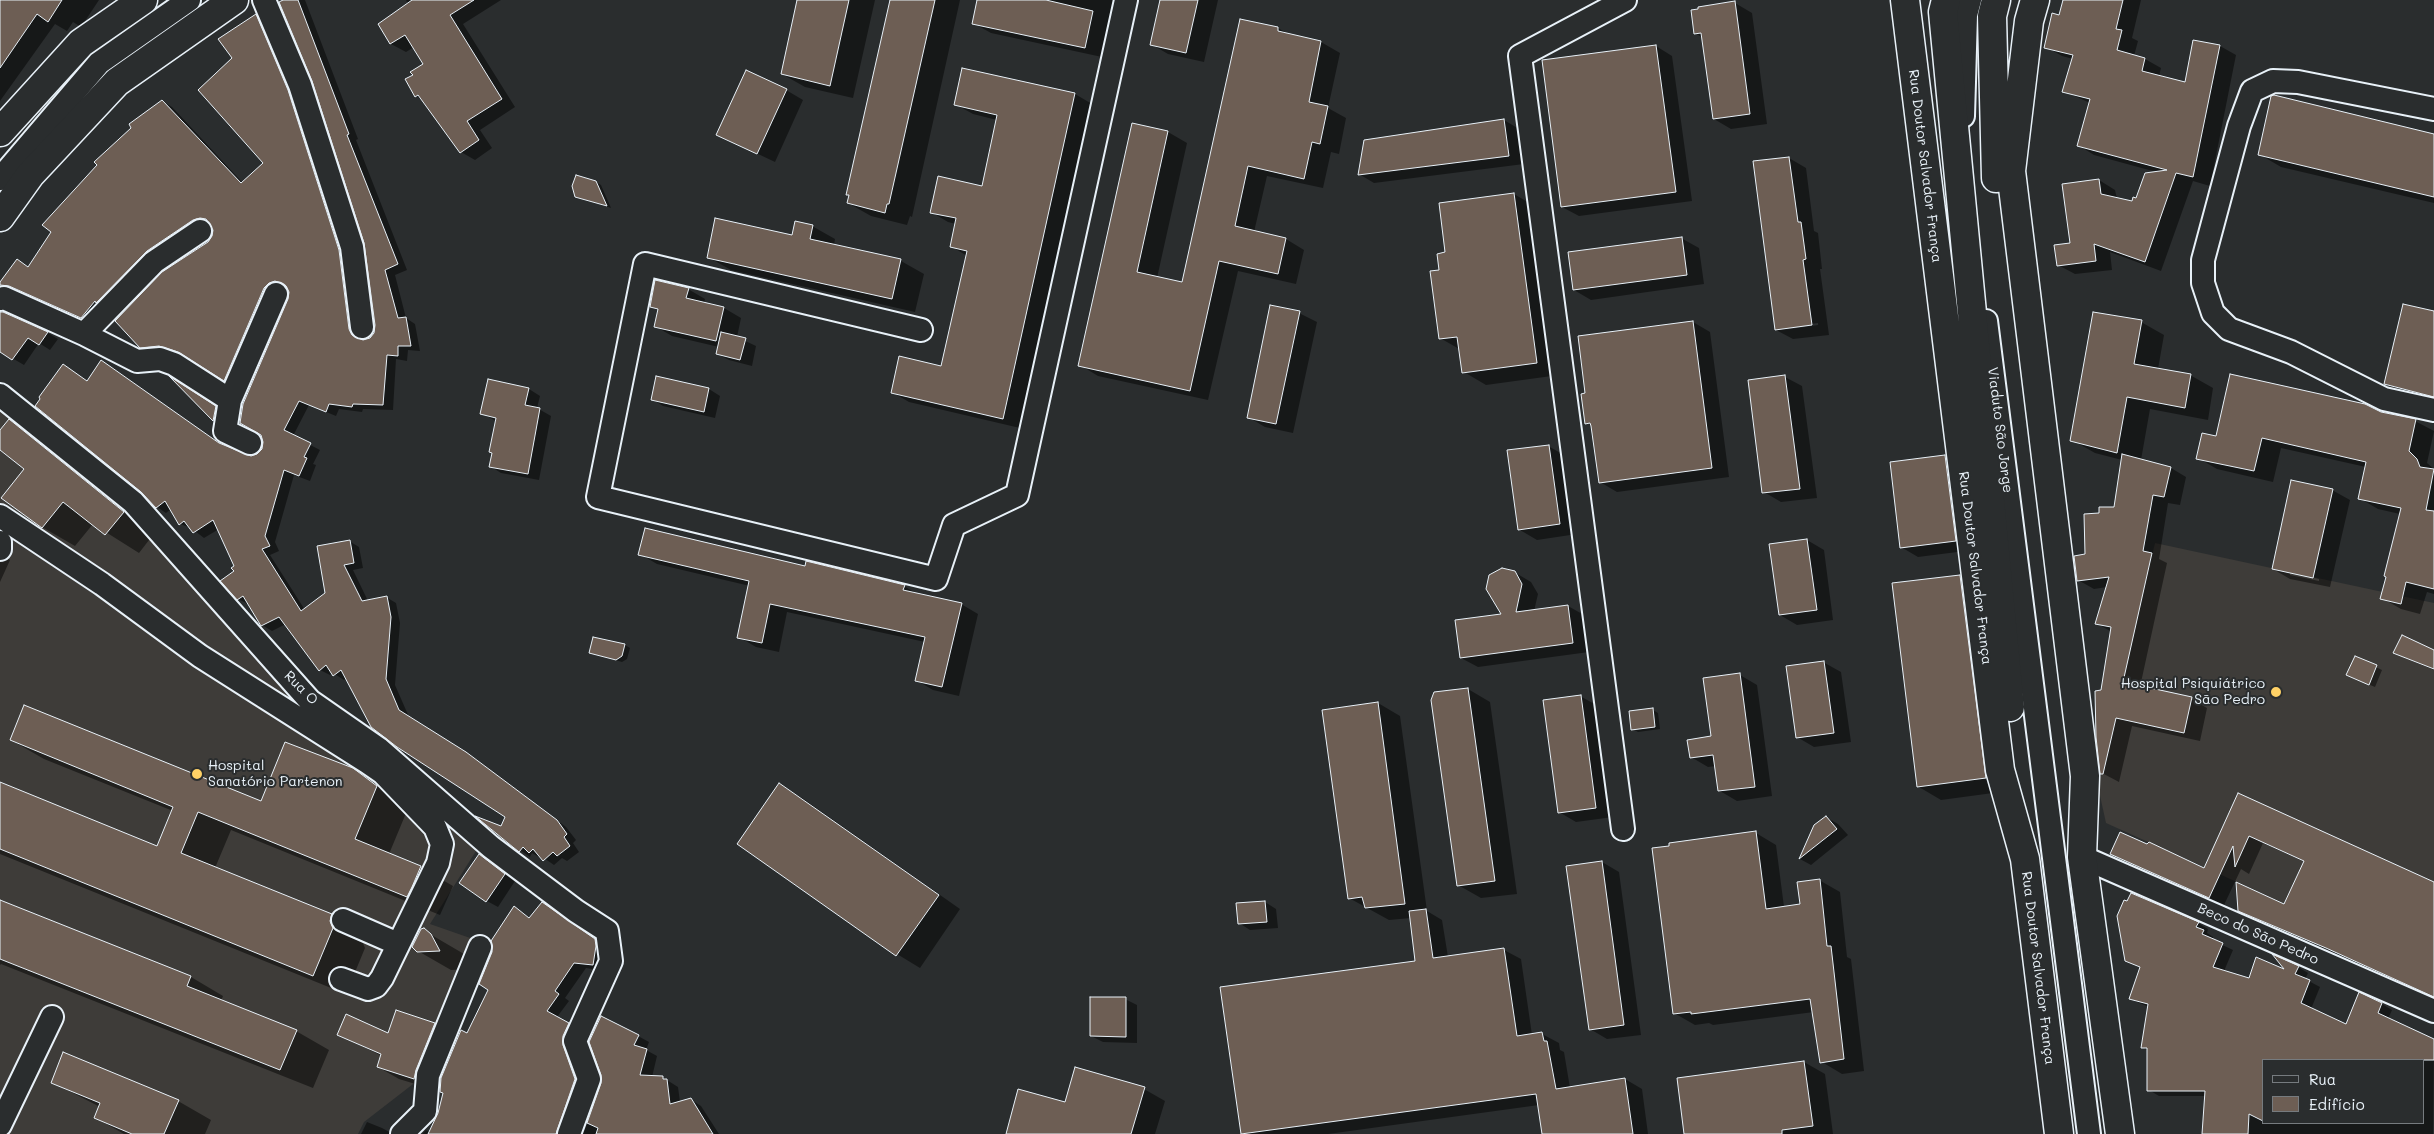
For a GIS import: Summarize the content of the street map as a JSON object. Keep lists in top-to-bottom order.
{
  "streets": {
    "main road": ["Rua Doutor Salvador França", "Viaduto São Jorge"],
    "street": ["Rua O", "Beco do São Pedro"]
  },
  "crossings": [
    ["Rua Doutor Salvador França", "Viaduto São Jorge"],
    ["Viaduto São Jorge", "Beco do São Pedro"]
  ],
  "places": ["Hospital Psiquiátrico São Pedro", "Hospital Sanatório Partenon"],
  "legend": ["Rua", "Edifício"]
}
